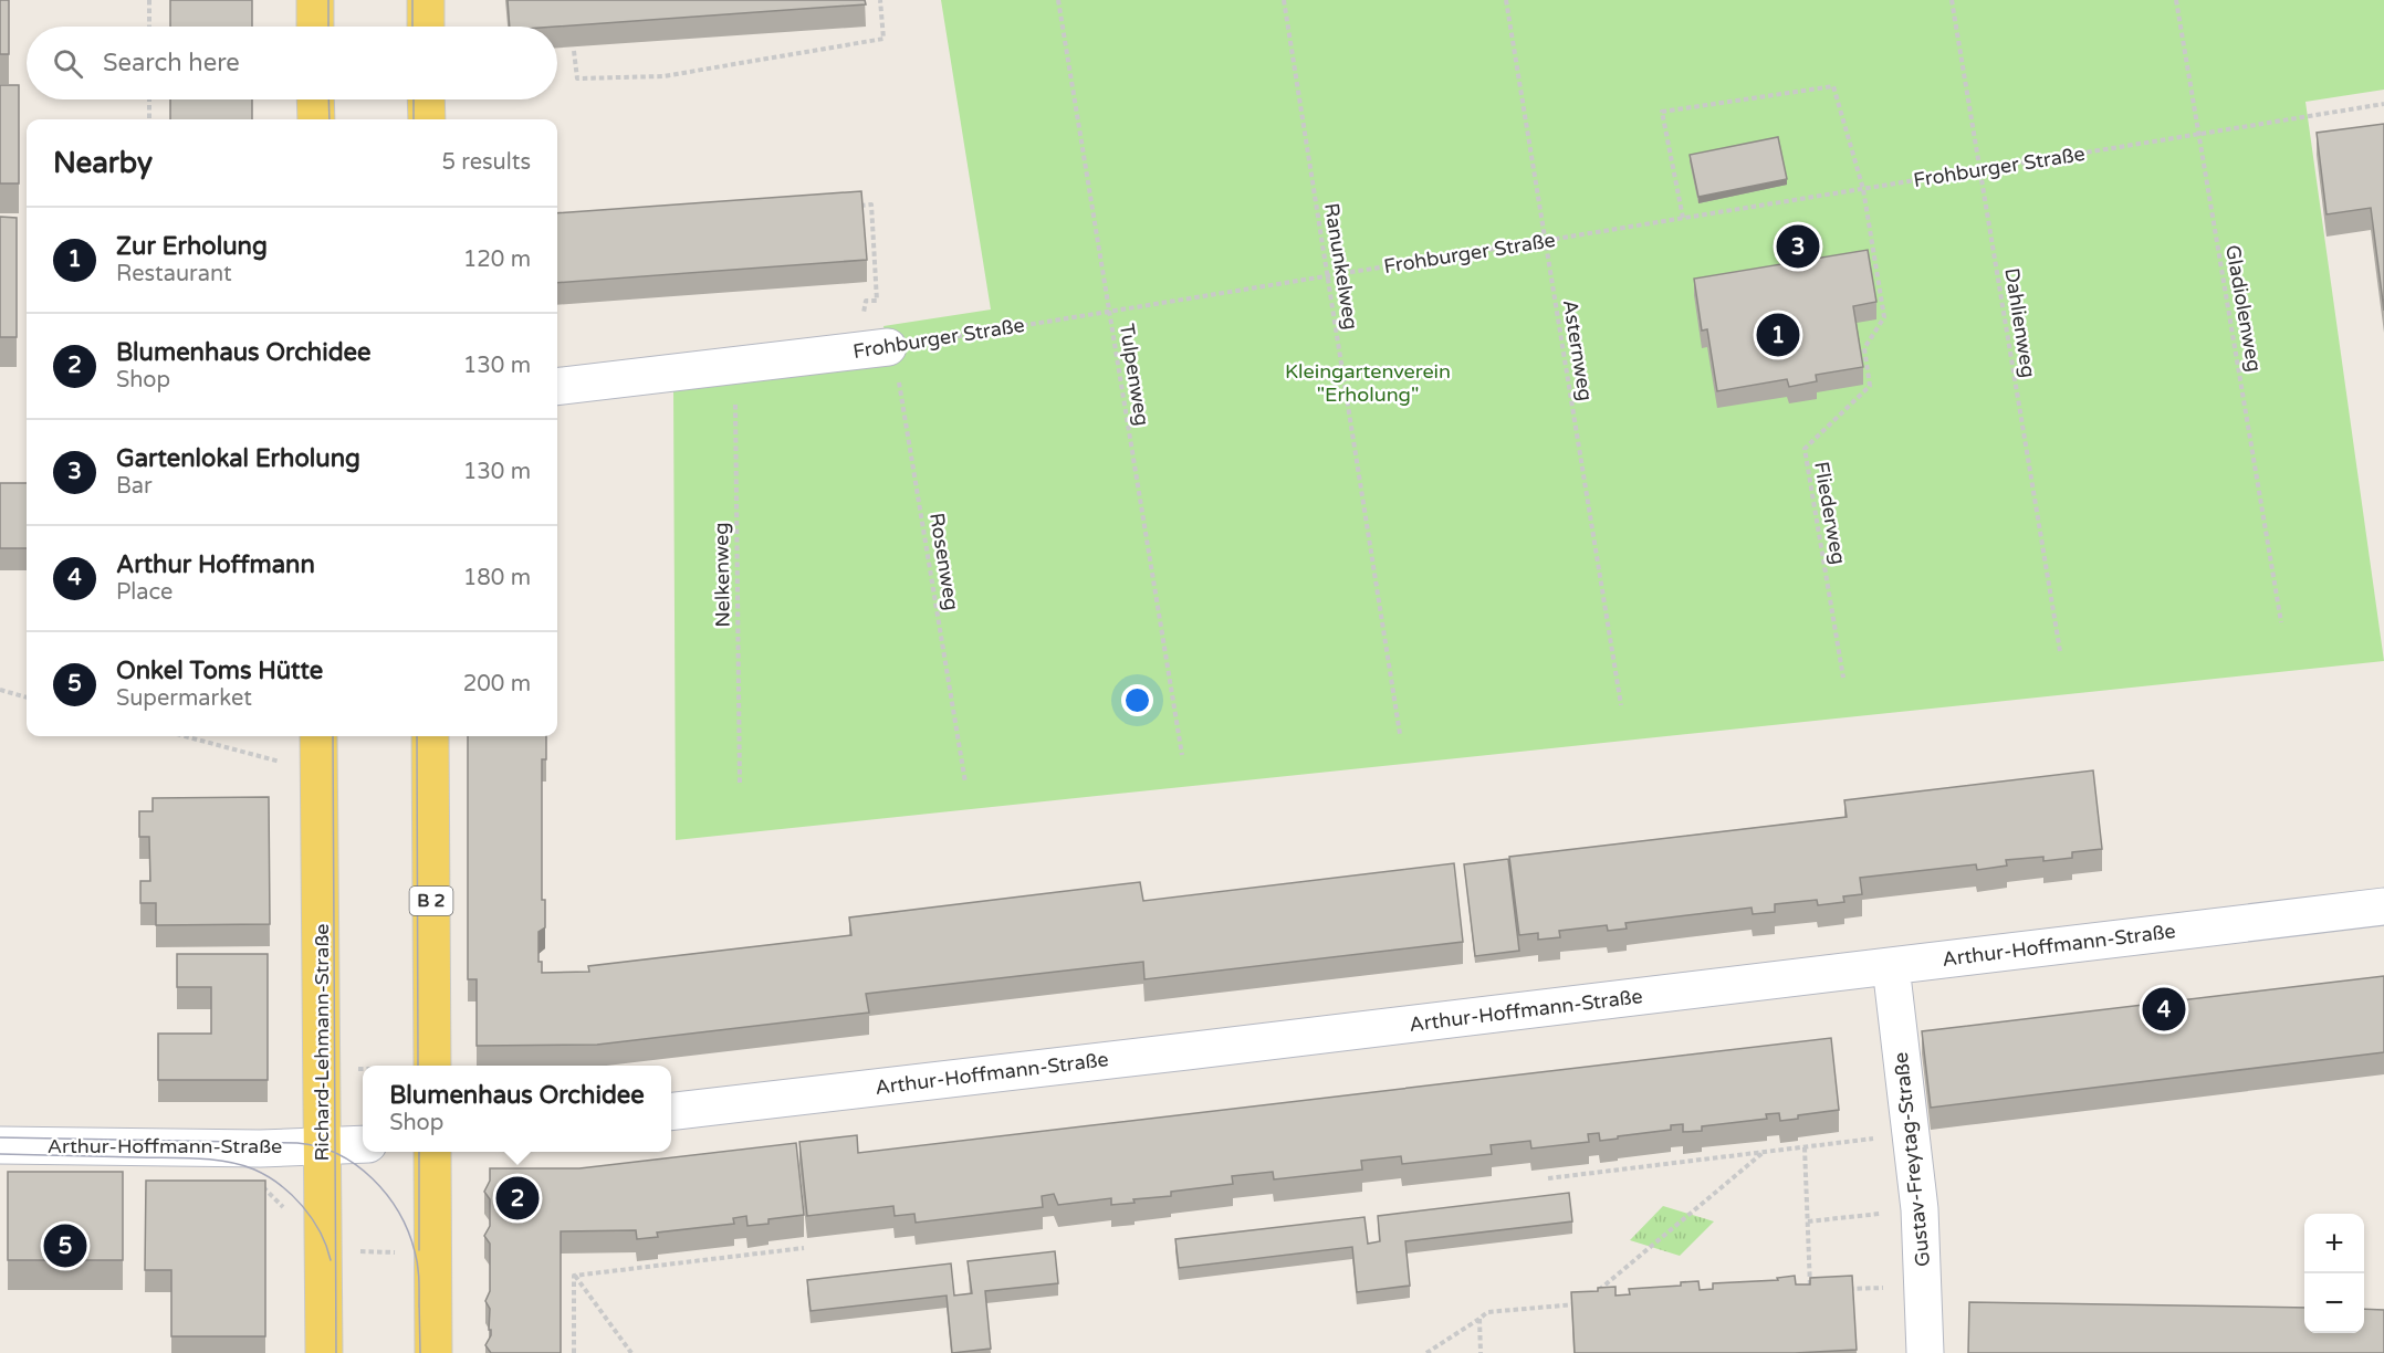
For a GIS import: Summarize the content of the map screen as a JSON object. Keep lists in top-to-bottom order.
{
  "streets": {
    "main road": ["B 2", "Richard-Lehmann-Straße"],
    "street": ["Frohburger Straße", "Arthur-Hoffmann-Straße", "Gustav-Freytag-Straße"],
    "path": [
      "Ranunkelweg",
      "Gladiolenweg",
      "Dahlienweg",
      "Asternweg",
      "Tulpenweg",
      "Fliederweg",
      "Rosenweg",
      "Nelkenweg"
    ]
  },
  "crossings": [
    ["Frohburger Straße", "Ranunkelweg"],
    ["Frohburger Straße", "Gladiolenweg"],
    ["Frohburger Straße", "Dahlienweg"],
    ["Frohburger Straße", "Asternweg"],
    ["Frohburger Straße", "Tulpenweg"],
    ["Frohburger Straße", "Fliederweg"],
    ["Frohburger Straße", "Rosenweg"],
    ["Frohburger Straße", "Nelkenweg"],
    ["Arthur-Hoffmann-Straße", "Richard-Lehmann-Straße"],
    ["Arthur-Hoffmann-Straße", "Gustav-Freytag-Straße"]
  ],
  "parks": ["Kleingartenverein \"Erholung\""],
  "page": {
    "search": "Search here",
    "heading": ["Nearby", "5 results"],
    "list": [
      {
        "mark": "1",
        "name": "Zur Erholung",
        "note": "Restaurant",
        "value": "120 m"
      },
      {
        "mark": "2",
        "name": "Blumenhaus Orchidee",
        "note": "Shop",
        "value": "130 m"
      },
      {
        "mark": "3",
        "name": "Gartenlokal Erholung",
        "note": "Bar",
        "value": "130 m"
      },
      {
        "mark": "4",
        "name": "Arthur Hoffmann",
        "note": "Place",
        "value": "180 m"
      },
      {
        "mark": "5",
        "name": "Onkel Toms Hütte",
        "note": "Supermarket",
        "value": "200 m"
      }
    ],
    "pins": [
      "3",
      "1",
      "4",
      "2",
      "5"
    ],
    "popup": ["Blumenhaus Orchidee", "Shop"],
    "map_buttons": ["+", "−"]
  }
}
